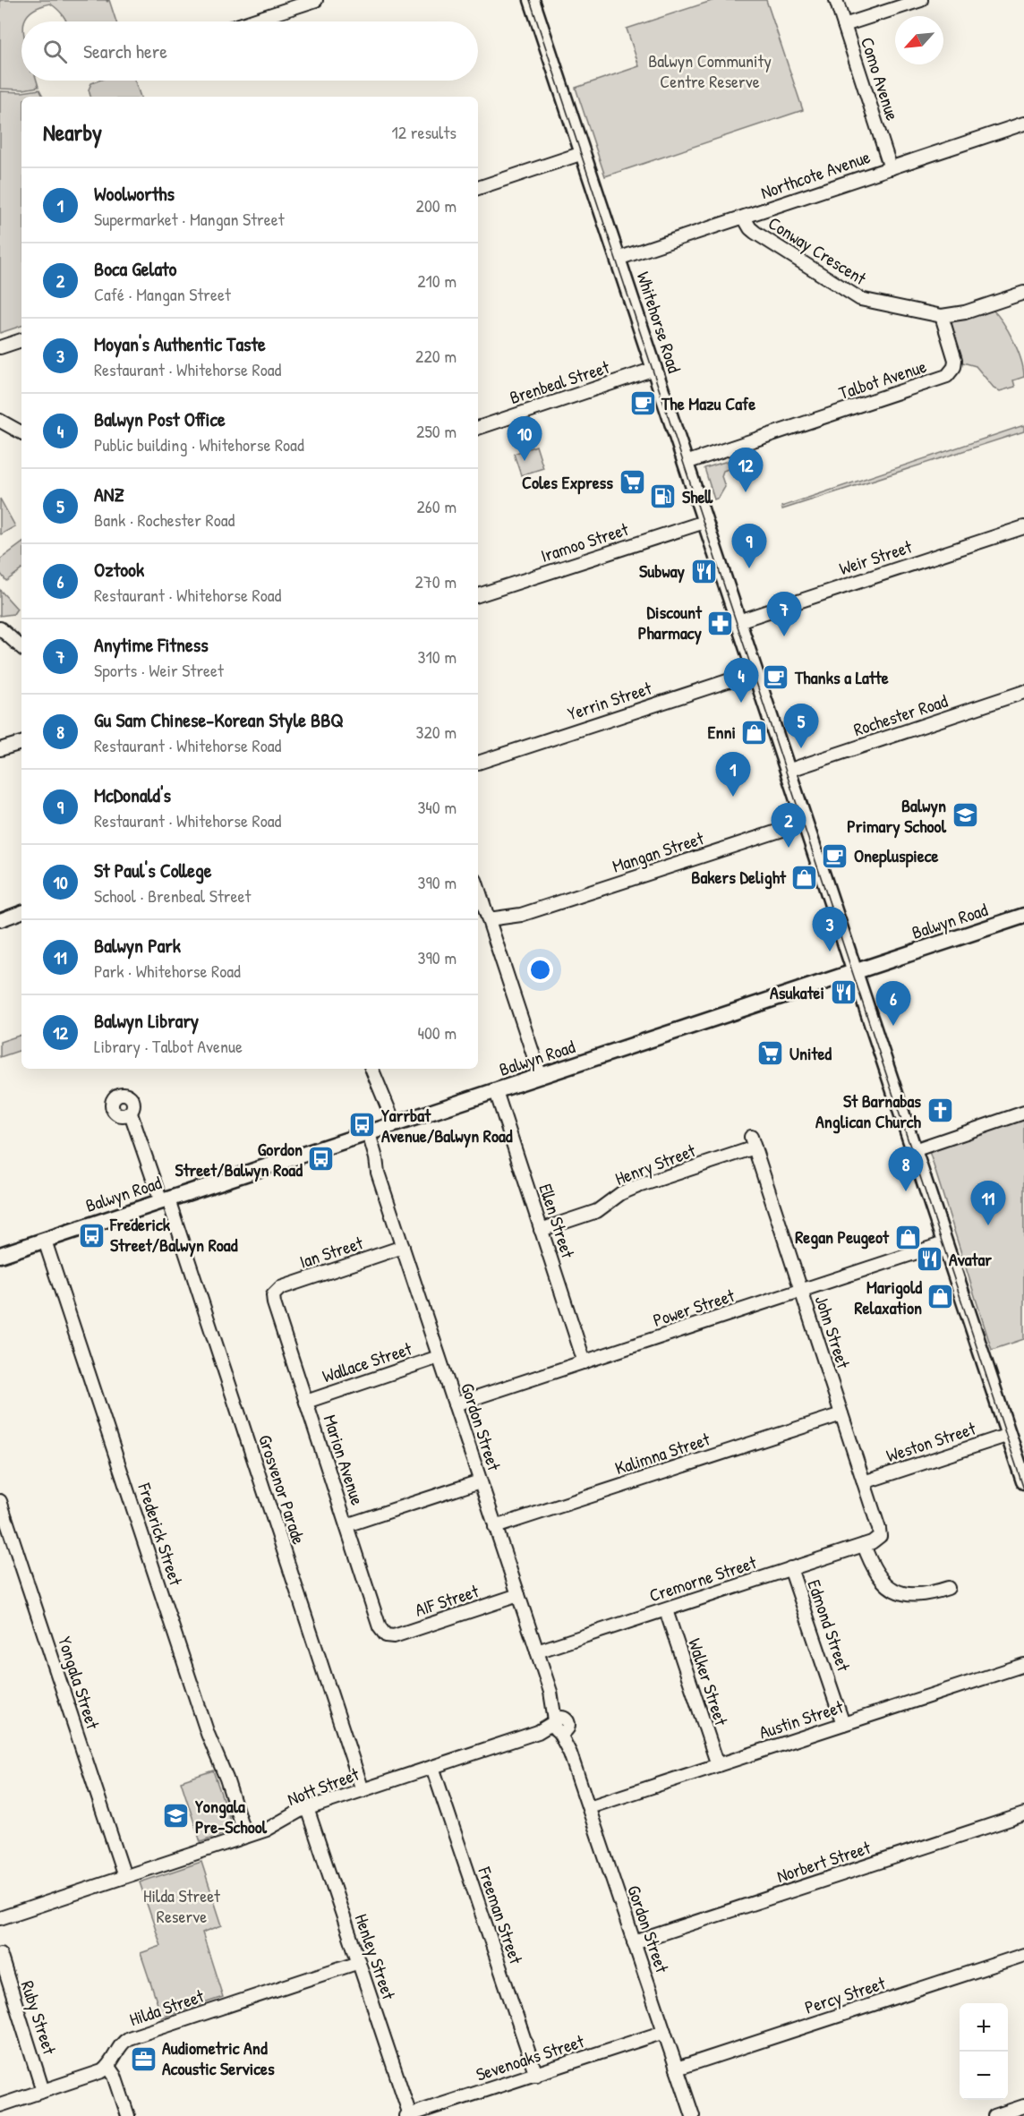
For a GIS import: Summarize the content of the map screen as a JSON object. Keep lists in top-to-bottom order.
{
  "streets": {
    "main road": ["Whitehorse Road", "Balwyn Road"],
    "street": [
      "Como Avenue",
      "Northcote Avenue",
      "Conway Crescent",
      "Talbot Avenue",
      "Brenbeal Street",
      "Iramoo Street",
      "Weir Street",
      "Yerrin Street",
      "Rochester Road",
      "Mangan Street",
      "Henry Street",
      "Ellen Street",
      "Ian Street",
      "Power Street",
      "John Street",
      "Wallace Street",
      "Gordon Street",
      "Weston Street",
      "Kalimna Street",
      "Marion Avenue",
      "Grosvenor Parade",
      "Frederick Street",
      "Cremorne Street",
      "AIF Street",
      "Edmond Street",
      "Walker Street",
      "Yongala Street",
      "Austin Street",
      "Nott Street",
      "Norbert Street",
      "Freeman Street",
      "Henley Street",
      "Percy Street",
      "Hilda Street",
      "Ruby Street",
      "Sevenoaks Street"
    ]
  },
  "crossings": [
    ["Como Avenue", "Northcote Avenue"],
    ["Northcote Avenue", "Conway Crescent"],
    ["Northcote Avenue", "Whitehorse Road"],
    ["Conway Crescent", "Talbot Avenue"],
    ["Whitehorse Road", "Talbot Avenue"],
    ["Whitehorse Road", "Brenbeal Street"],
    ["Whitehorse Road", "Iramoo Street"],
    ["Whitehorse Road", "Weir Street"],
    ["Whitehorse Road", "Yerrin Street"],
    ["Whitehorse Road", "Rochester Road"],
    ["Whitehorse Road", "Mangan Street"],
    ["Whitehorse Road", "Balwyn Road"],
    ["Whitehorse Road", "Power Street"],
    ["Whitehorse Road", "Weston Street"],
    ["Balwyn Road", "Ellen Street"],
    ["Balwyn Road", "Gordon Street"],
    ["Balwyn Road", "Grosvenor Parade"],
    ["Balwyn Road", "Frederick Street"],
    ["Henry Street", "Ellen Street"],
    ["Henry Street", "John Street"],
    ["Ellen Street", "Power Street"],
    ["Ian Street", "Gordon Street"],
    ["Ian Street", "Marion Avenue"],
    ["Power Street", "John Street"],
    ["Power Street", "Gordon Street"],
    ["John Street", "Weston Street"],
    ["John Street", "Kalimna Street"],
    ["John Street", "Cremorne Street"],
    ["Wallace Street", "Gordon Street"],
    ["Wallace Street", "Marion Avenue"],
    ["Gordon Street", "Kalimna Street"],
    ["Gordon Street", "Cremorne Street"],
    ["Gordon Street", "AIF Street"],
    ["Gordon Street", "Austin Street"],
    ["Gordon Street", "Nott Street"],
    ["Gordon Street", "Norbert Street"],
    ["Gordon Street", "Percy Street"],
    ["Gordon Street", "Sevenoaks Street"],
    ["Marion Avenue", "AIF Street"],
    ["Grosvenor Parade", "Nott Street"],
    ["Frederick Street", "Nott Street"],
    ["Cremorne Street", "Edmond Street"],
    ["Cremorne Street", "Walker Street"],
    ["Edmond Street", "Austin Street"],
    ["Walker Street", "Austin Street"],
    ["Yongala Street", "Nott Street"],
    ["Nott Street", "Freeman Street"],
    ["Nott Street", "Henley Street"],
    ["Freeman Street", "Sevenoaks Street"],
    ["Henley Street", "Hilda Street"],
    ["Henley Street", "Sevenoaks Street"]
  ],
  "parks": ["Balwyn Community Centre Reserve", "Hilda Street Reserve"],
  "places": {
    "cafe": ["The Mazu Cafe", "Thanks a Latte", "Onepluspiece"],
    "supermarket": ["Coles Express", "United"],
    "fuel station": ["Shell"],
    "restaurant": ["Subway", "Asukatei", "Avatar"],
    "pharmacy": ["Discount Pharmacy"],
    "shop": [
      "Enni",
      "Bakers Delight",
      "Regan Peugeot",
      "Marigold Relaxation"
    ],
    "school or university": ["Balwyn Primary School", "Yongala Pre-School"],
    "church": ["St Barnabas Anglican Church"],
    "bus stop": ["Yarrbat Avenue/Balwyn Road", "Gordon Street/Balwyn Road", "Frederick Street/Balwyn Road"],
    "office": ["Audiometric And Acoustic Services"]
  },
  "north": "bottom left",
  "page": {
    "search": "Search here",
    "heading": ["Nearby", "12 results"],
    "list": [
      {
        "mark": "1",
        "name": "Woolworths",
        "note": "Supermarket · Mangan Street",
        "value": "200 m"
      },
      {
        "mark": "2",
        "name": "Boca Gelato",
        "note": "Café · Mangan Street",
        "value": "210 m"
      },
      {
        "mark": "3",
        "name": "Moyan's Authentic Taste",
        "note": "Restaurant · Whitehorse Road",
        "value": "220 m"
      },
      {
        "mark": "4",
        "name": "Balwyn Post Office",
        "note": "Public building · Whitehorse Road",
        "value": "250 m"
      },
      {
        "mark": "5",
        "name": "ANZ",
        "note": "Bank · Rochester Road",
        "value": "260 m"
      },
      {
        "mark": "6",
        "name": "Oztook",
        "note": "Restaurant · Whitehorse Road",
        "value": "270 m"
      },
      {
        "mark": "7",
        "name": "Anytime Fitness",
        "note": "Sports · Weir Street",
        "value": "310 m"
      },
      {
        "mark": "8",
        "name": "Gu Sam Chinese-Korean Style BBQ",
        "note": "Restaurant · Whitehorse Road",
        "value": "320 m"
      },
      {
        "mark": "9",
        "name": "McDonald's",
        "note": "Restaurant · Whitehorse Road",
        "value": "340 m"
      },
      {
        "mark": "10",
        "name": "St Paul's College",
        "note": "School · Brenbeal Street",
        "value": "390 m"
      },
      {
        "mark": "11",
        "name": "Balwyn Park",
        "note": "Park · Whitehorse Road",
        "value": "390 m"
      },
      {
        "mark": "12",
        "name": "Balwyn Library",
        "note": "Library · Talbot Avenue",
        "value": "400 m"
      }
    ],
    "pins": [
      "10",
      "12",
      "9",
      "7",
      "4",
      "5",
      "1",
      "2",
      "3",
      "6",
      "8",
      "11"
    ],
    "map_buttons": ["+", "−"]
  }
}
